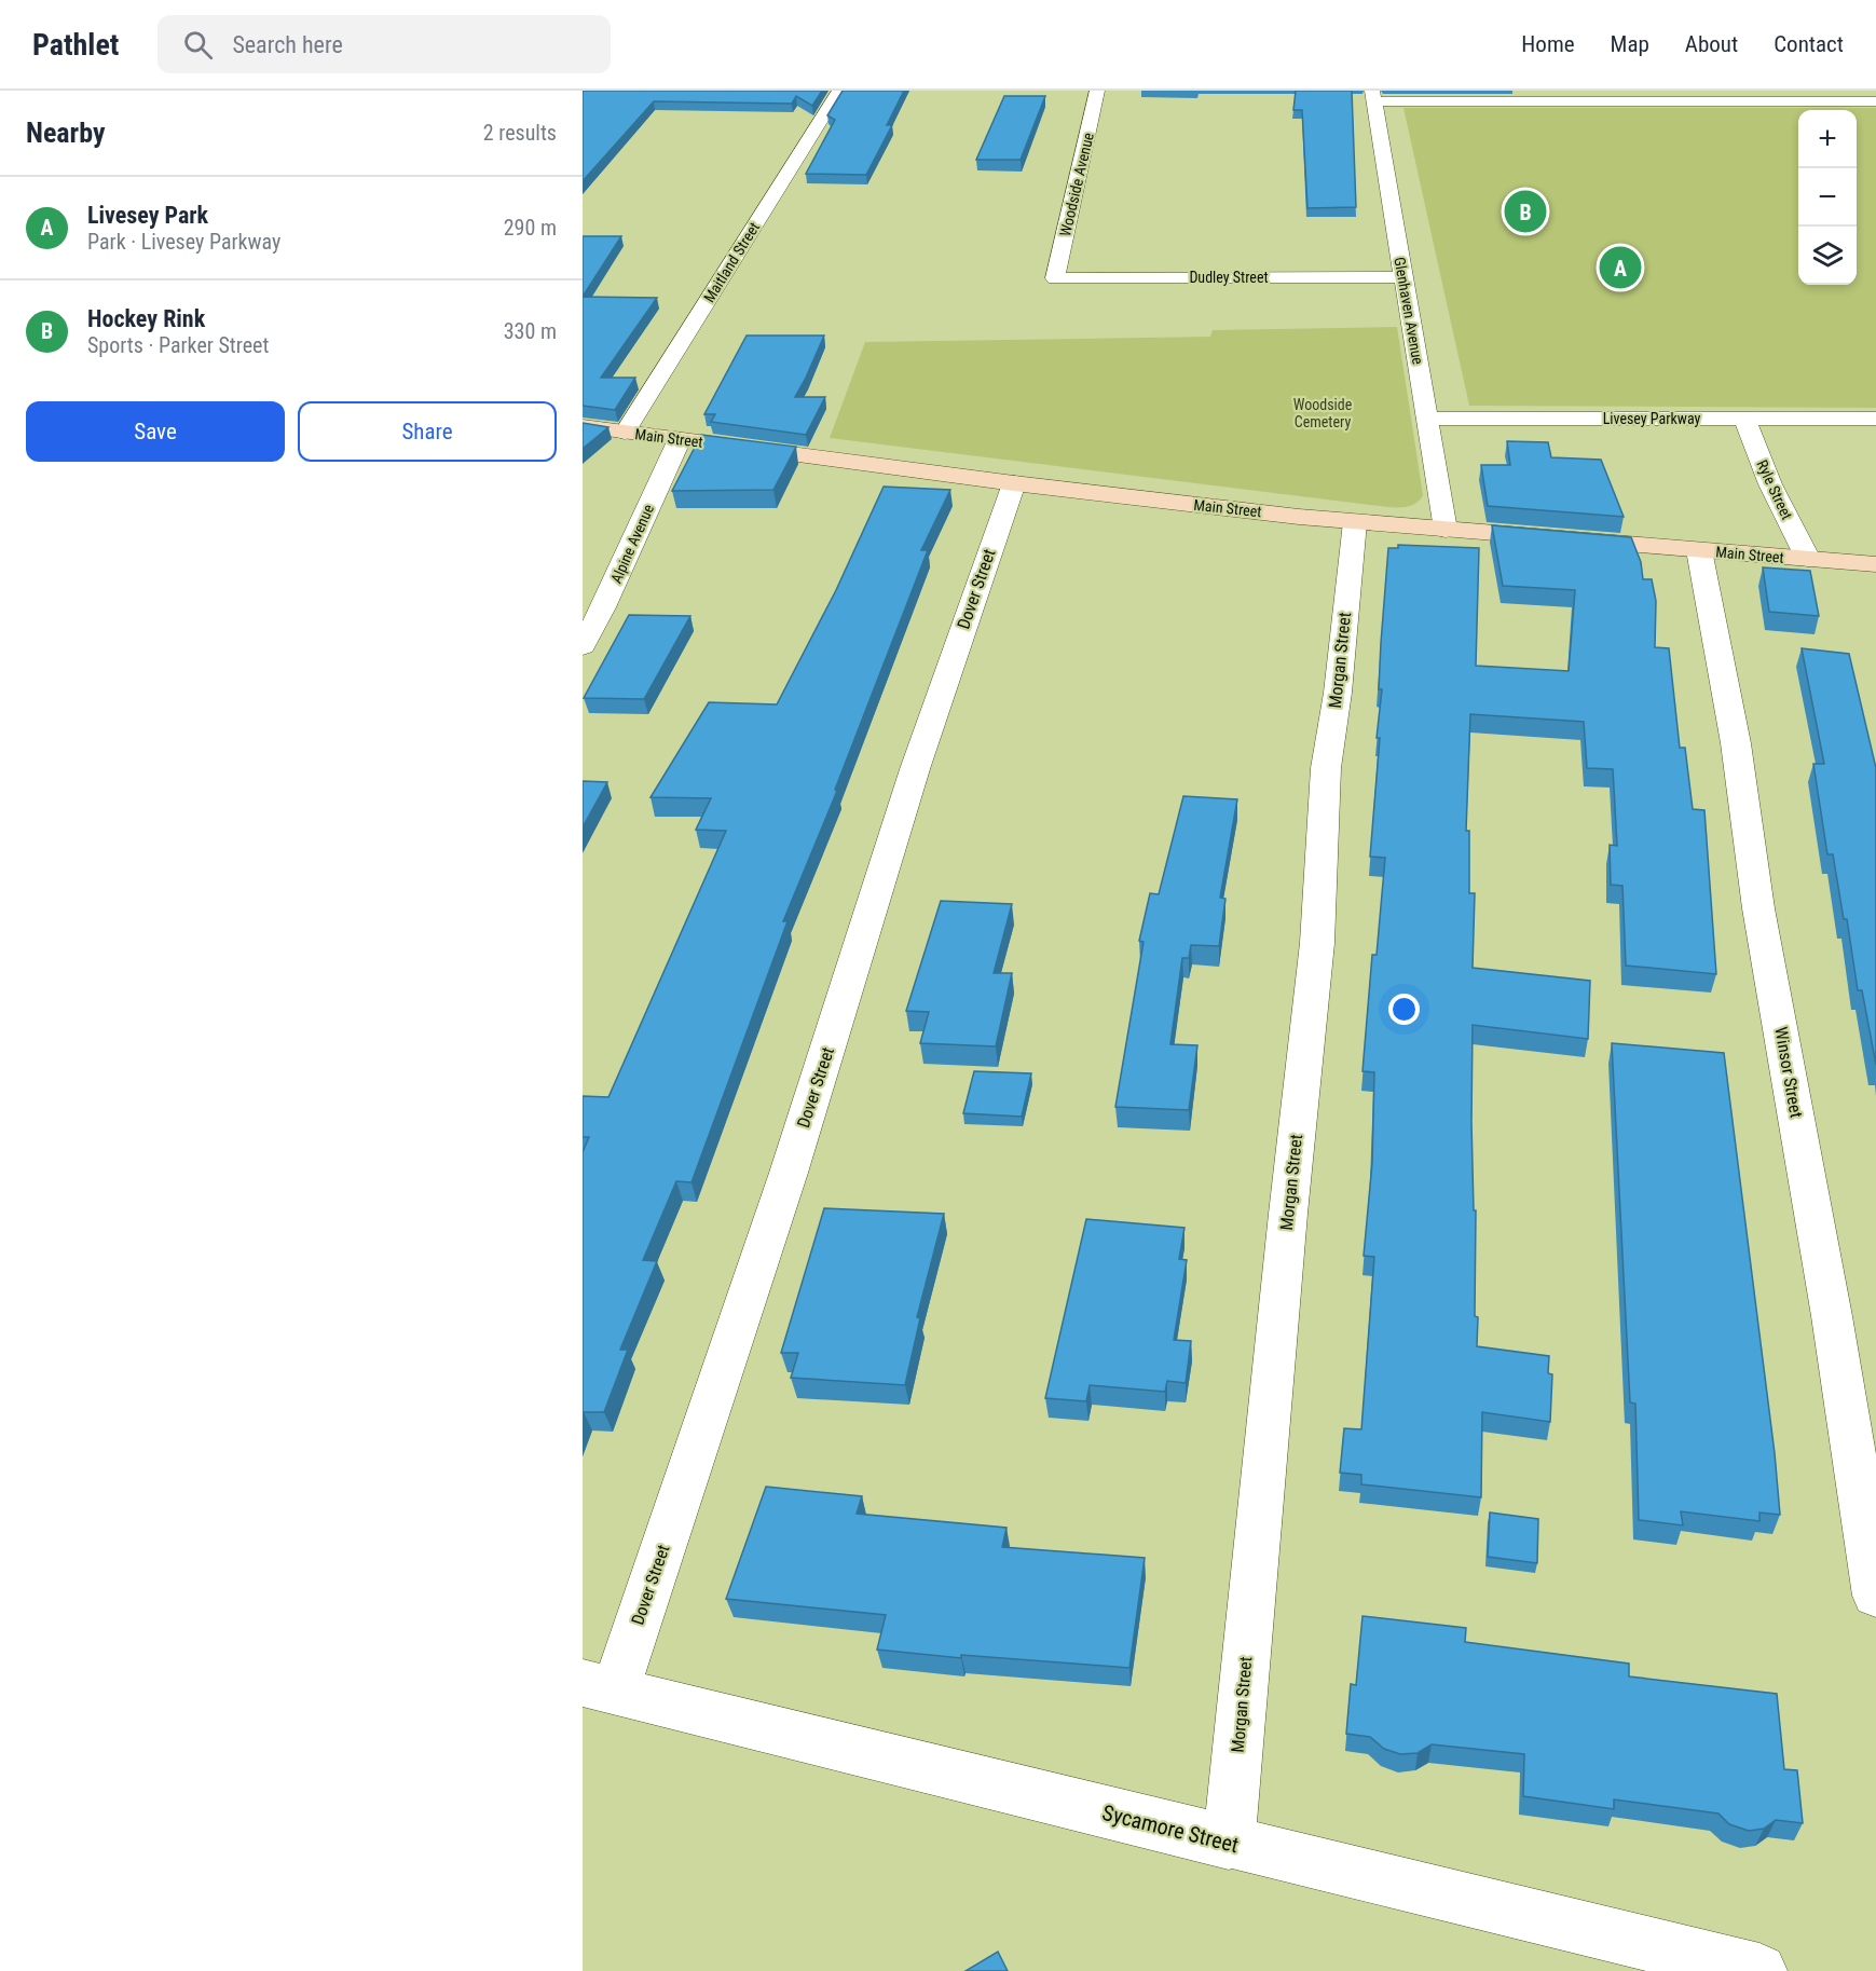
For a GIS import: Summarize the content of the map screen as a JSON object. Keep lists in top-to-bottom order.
{
  "streets": {
    "main road": ["Main Street"],
    "street": [
      "Woodside Avenue",
      "Maitland Street",
      "Dudley Street",
      "Glenhaven Avenue",
      "Livesey Parkway",
      "Ryle Street",
      "Alpine Avenue",
      "Dover Street",
      "Morgan Street",
      "Winsor Street",
      "Sycamore Street"
    ]
  },
  "crossings": [
    ["Woodside Avenue", "Dudley Street"],
    ["Maitland Street", "Main Street"],
    ["Dudley Street", "Glenhaven Avenue"],
    ["Glenhaven Avenue", "Livesey Parkway"],
    ["Glenhaven Avenue", "Main Street"],
    ["Livesey Parkway", "Ryle Street"],
    ["Main Street", "Ryle Street"],
    ["Main Street", "Alpine Avenue"],
    ["Main Street", "Dover Street"],
    ["Main Street", "Morgan Street"],
    ["Main Street", "Winsor Street"],
    ["Dover Street", "Sycamore Street"],
    ["Morgan Street", "Sycamore Street"]
  ],
  "parks": ["Woodside Cemetery"],
  "page": {
    "header": "Pathlet",
    "search": "Search here",
    "nav": [
      "Home",
      "Map",
      "About",
      "Contact"
    ],
    "heading": ["Nearby", "2 results"],
    "map_buttons": ["+", "−"],
    "list": [
      {
        "mark": "A",
        "name": "Livesey Park",
        "note": "Park · Livesey Parkway",
        "value": "290 m"
      },
      {
        "mark": "B",
        "name": "Hockey Rink",
        "note": "Sports · Parker Street",
        "value": "330 m"
      }
    ],
    "pins": ["B", "A"],
    "buttons": ["Save", "Share"]
  }
}
